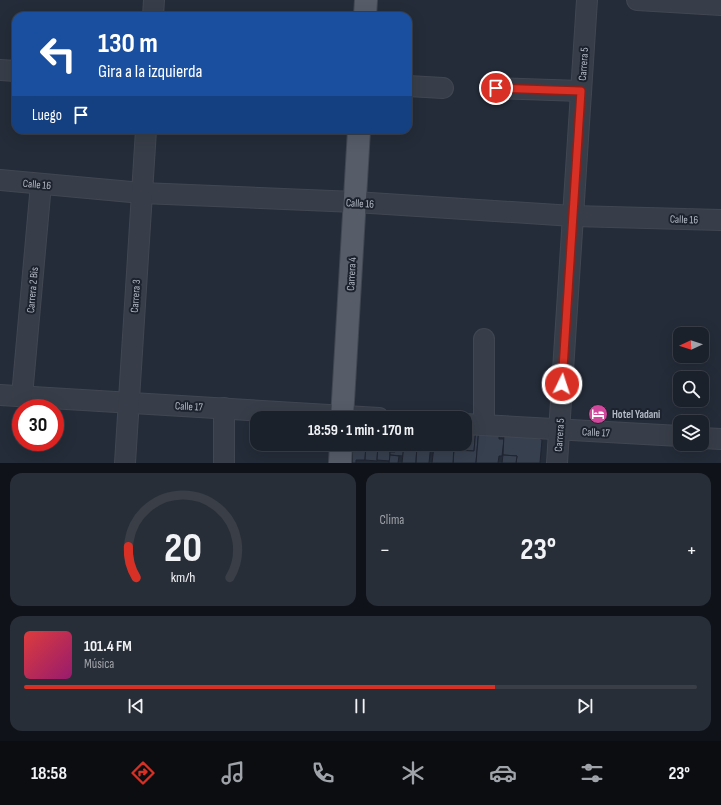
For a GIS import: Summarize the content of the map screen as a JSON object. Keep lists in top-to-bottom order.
{
  "streets": {
    "main road": ["Carrera 4"],
    "street": [
      "Carrera 5",
      "Calle 16",
      "Carrera 2 Bis",
      "Carrera 3",
      "Calle 17"
    ]
  },
  "crossings": [
    ["Carrera 5", "Calle 16"],
    ["Carrera 5", "Calle 17"],
    ["Calle 16", "Carrera 4"],
    ["Calle 16", "Carrera 2 Bis"],
    ["Calle 16", "Carrera 3"],
    ["Carrera 2 Bis", "Calle 17"],
    ["Carrera 3", "Calle 17"]
  ],
  "places": {
    "hotel": ["Hotel Yadani"]
  },
  "north": "left",
  "page": {
    "turn": ["130 m", "Gira a la izquierda"],
    "then": "Luego",
    "limit": "30",
    "trip": "18:59 · 1 min · 170 m",
    "tile": "Clima",
    "heat": ["−", "23°", "+"],
    "song": ["101.4 FM", "Música"],
    "tabs": ["18:58", "23°"],
    "gauge": ["20", "km/h"]
  }
}
